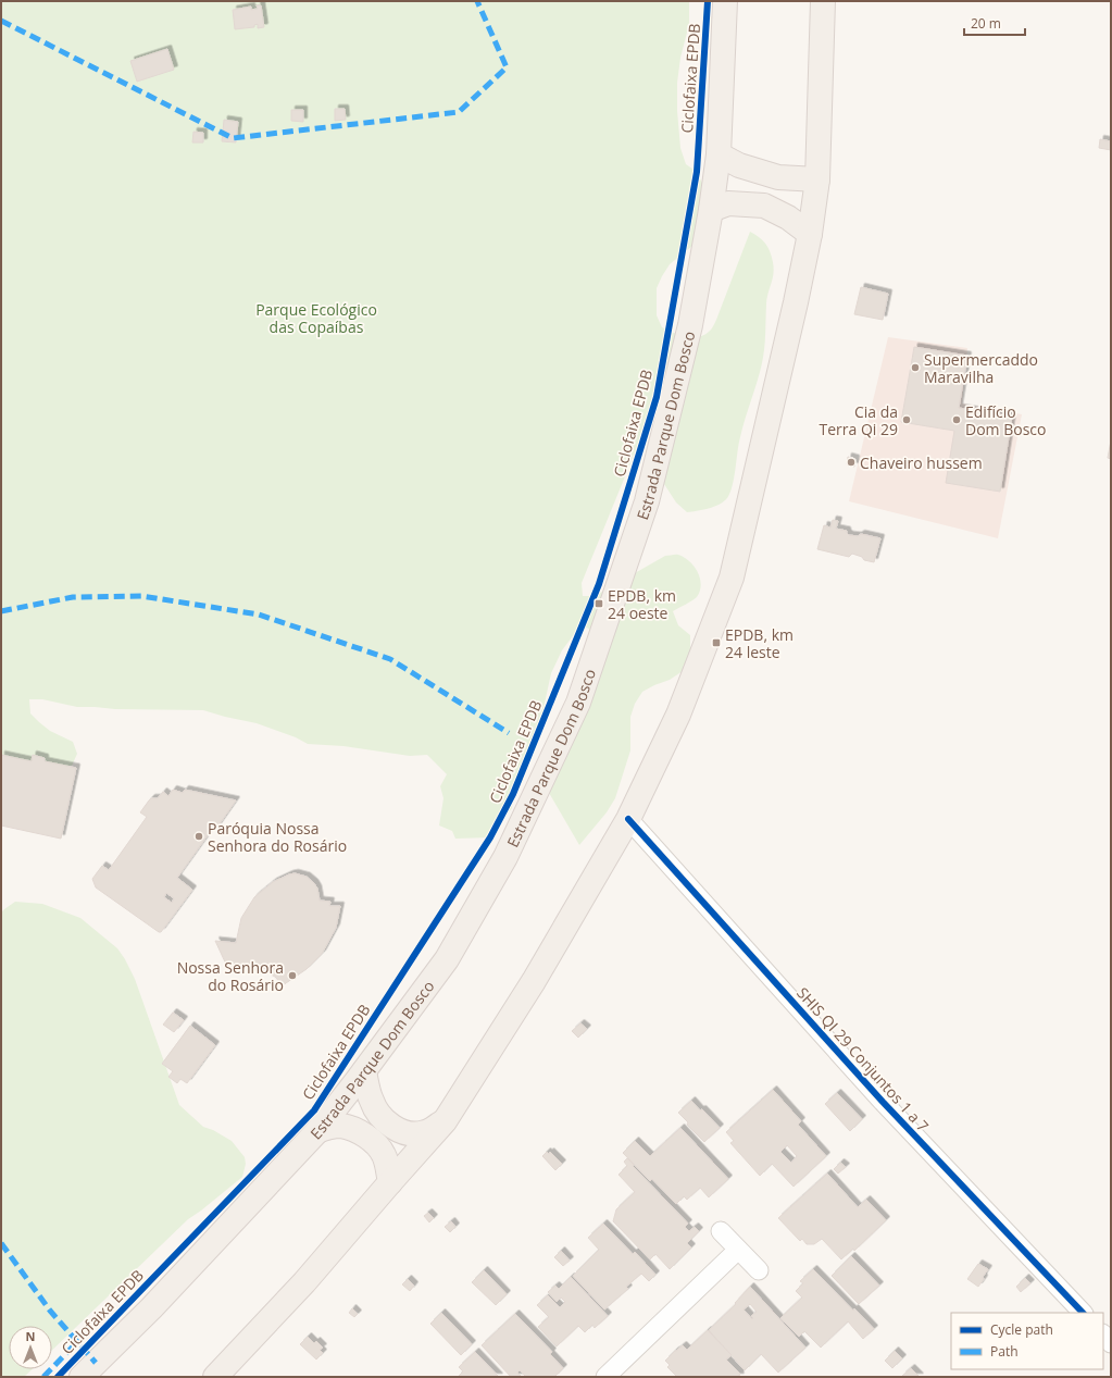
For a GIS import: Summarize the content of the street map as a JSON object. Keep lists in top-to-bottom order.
{
  "streets": {
    "main road": ["Estrada Parque Dom Bosco"],
    "street": ["SHIS QI 29 Conjuntos 1 a 7"],
    "cycle path": ["Ciclofaixa EPDB"]
  },
  "parks": ["Parque Ecológico das Copaíbas"],
  "places": {
    "other": [
      "Supermercaddo Maravilha",
      "Cia da Terra Qi 29",
      "Edifício Dom Bosco",
      "Chaveiro hussem",
      "Paróquia Nossa Senhora do Rosário",
      "Nossa Senhora do Rosário"
    ],
    "transit": ["EPDB, km 24 oeste", "EPDB, km 24 leste"]
  },
  "legend": ["Cycle path", "Path"],
  "scale_bar": "20 m",
  "north": "top"
}
